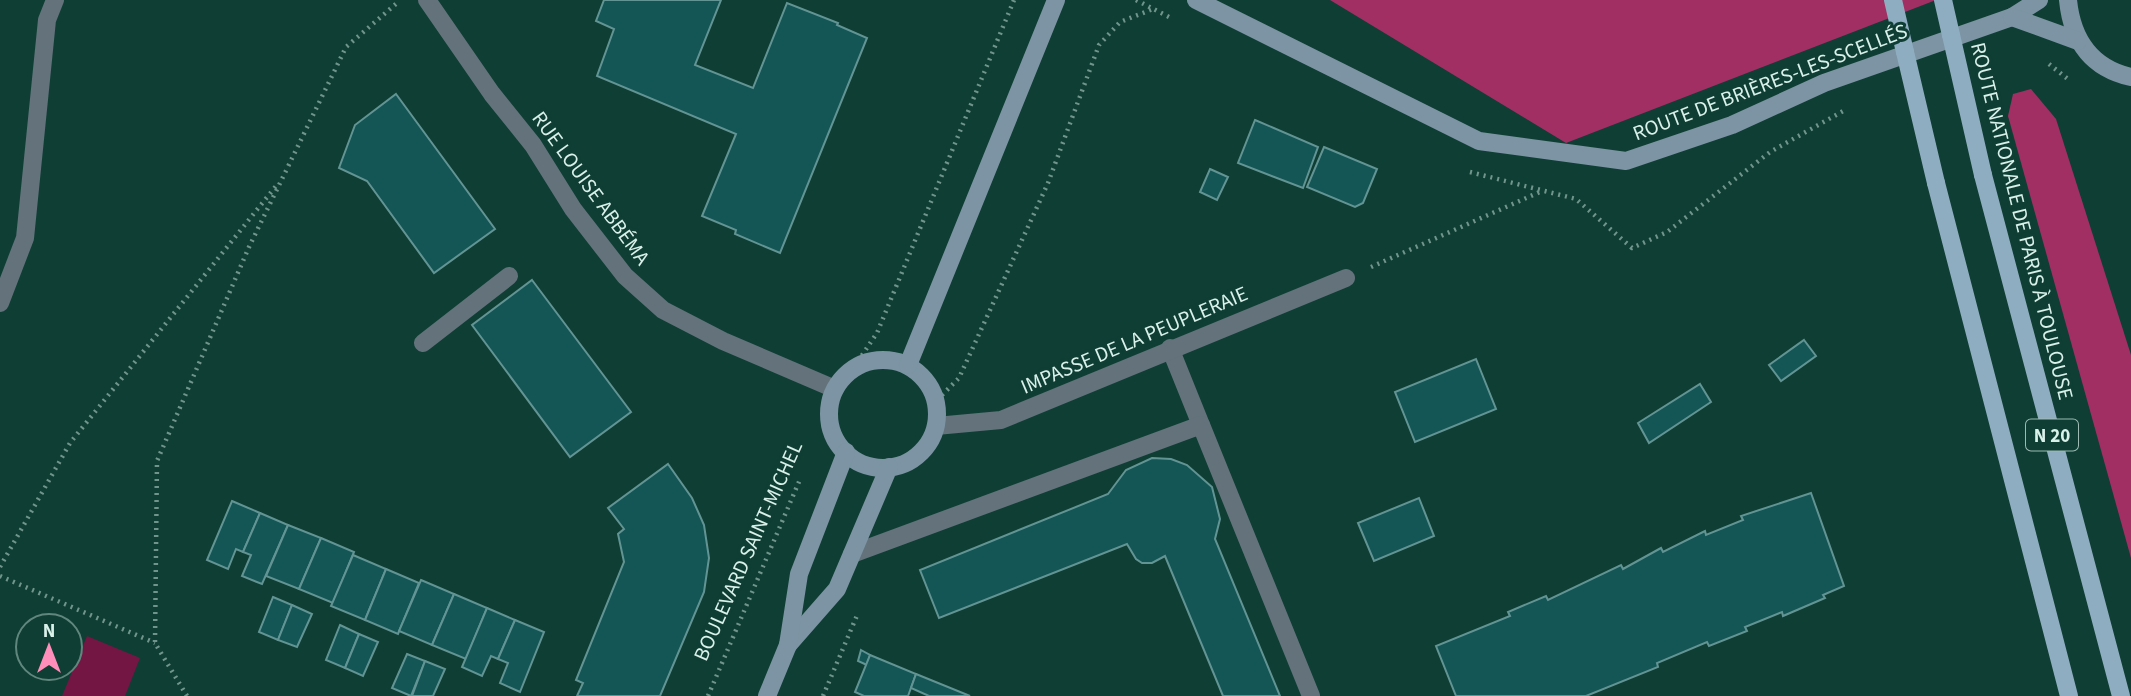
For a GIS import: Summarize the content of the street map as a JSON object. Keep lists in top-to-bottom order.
{
  "streets": {
    "main road": ["ROUTE DE BRIÈRES-LES-SCELLÉS", "ROUTE NATIONALE DE PARIS À TOULOUSE", "N 20"],
    "street": ["RUE LOUISE ABBÉMA", "IMPASSE DE LA PEUPLERAIE"],
    "path": ["BOULEVARD SAINT-MICHEL"]
  },
  "crossings": [
    ["RUE LOUISE ABBÉMA", "IMPASSE DE LA PEUPLERAIE"]
  ],
  "north": "top"
}
